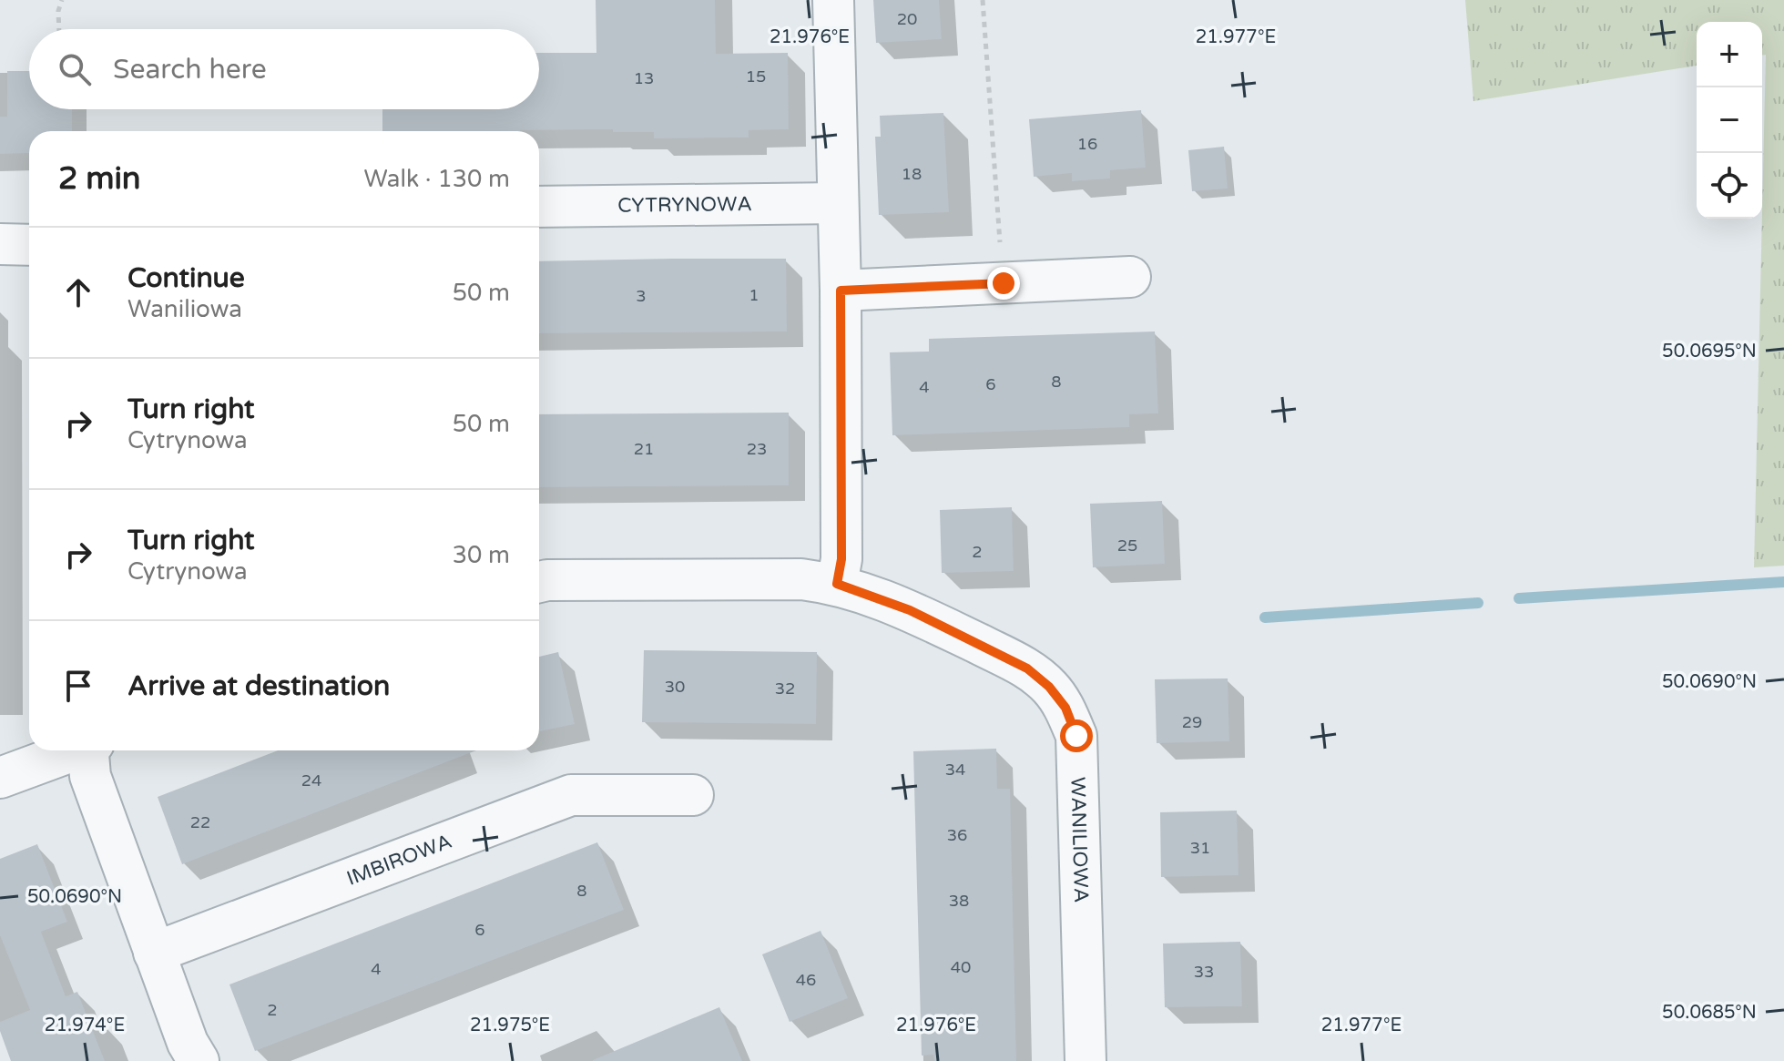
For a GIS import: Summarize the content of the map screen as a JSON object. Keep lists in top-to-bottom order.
{
  "streets": {
    "street": ["CYTRYNOWA", "WANILIOWA", "IMBIROWA"]
  },
  "house_numbers": [
    "20",
    "15",
    "13",
    "16",
    "18",
    "1",
    "3",
    "8",
    "6",
    "4",
    "21",
    "23",
    "25",
    "2",
    "30",
    "32",
    "29",
    "34",
    "24",
    "22",
    "36",
    "31",
    "8",
    "38",
    "6",
    "40",
    "4",
    "33",
    "46",
    "2"
  ],
  "page": {
    "map_buttons": ["+", "−"],
    "search": "Search here",
    "heading": ["2 min", "Walk · 130 m"],
    "list": [
      ["Continue", "Waniliowa", "50 m"],
      ["Turn right", "Cytrynowa", "50 m"],
      ["Turn right", "Cytrynowa", "30 m"],
      "Arrive at destination"
    ]
  },
  "coordinates": [
    "21.976°E",
    "21.977°E",
    "50.0695°N",
    "50.0690°N",
    "50.0685°N",
    "21.974°E",
    "21.975°E"
  ]
}
